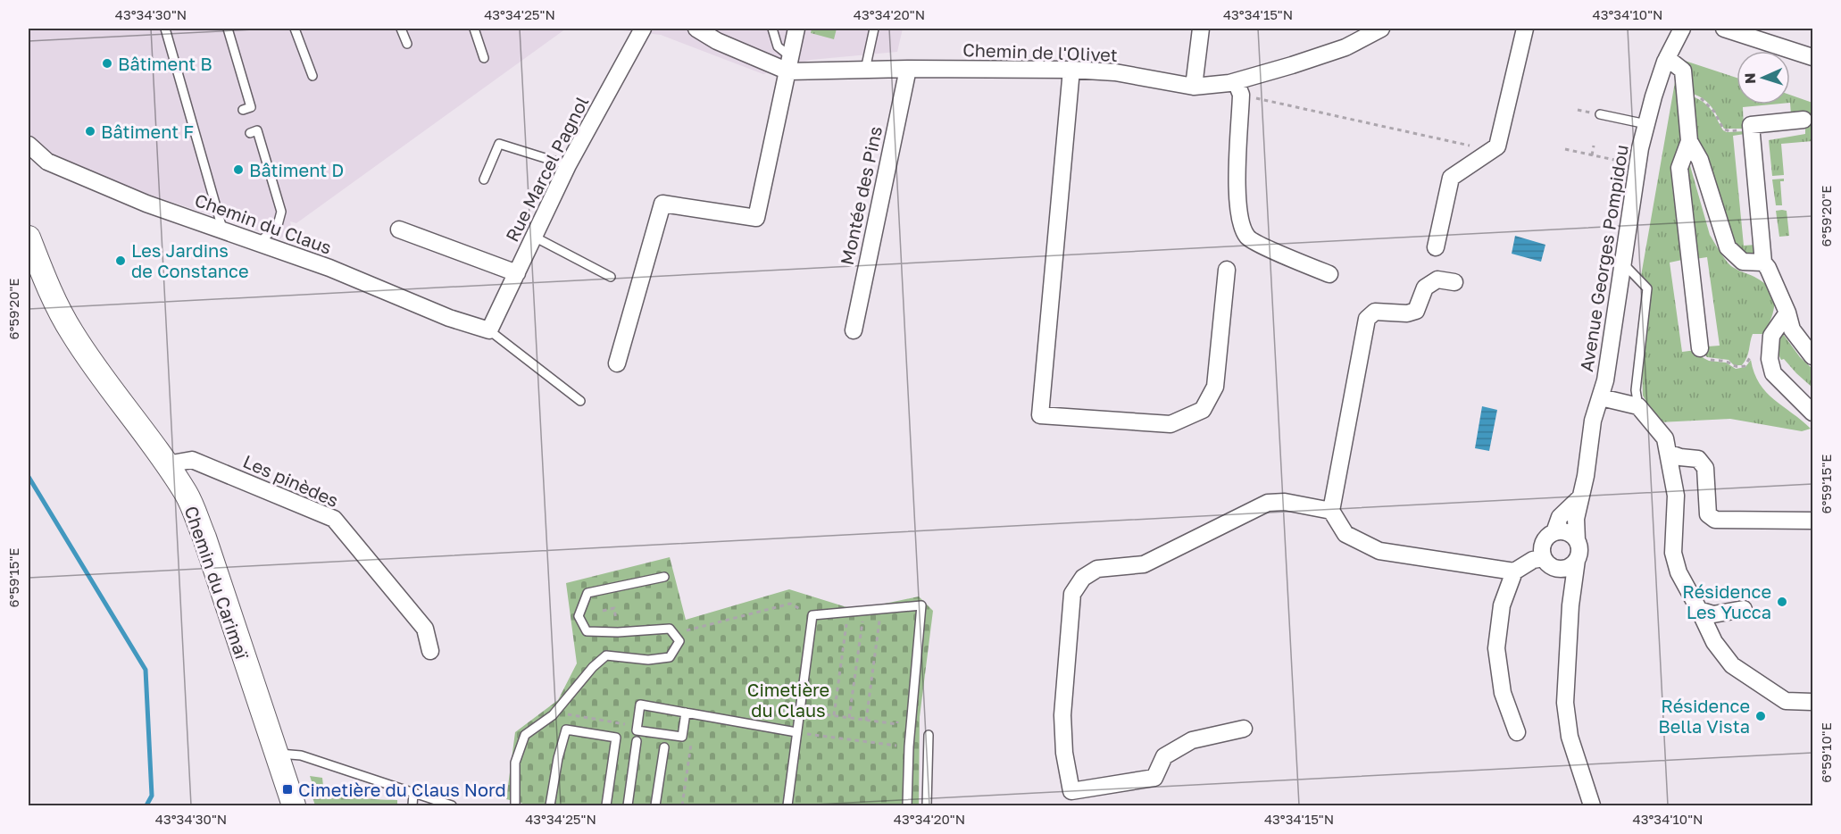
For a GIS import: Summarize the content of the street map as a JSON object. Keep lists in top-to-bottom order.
{
  "streets": {
    "main road": ["Chemin du Carimaï"],
    "street": [
      "Chemin de l'Olivet",
      "Rue Marcel Pagnol",
      "Montée des Pins",
      "Chemin du Claus",
      "Avenue Georges Pompidou",
      "Les pinèdes"
    ]
  },
  "crossings": [
    ["Chemin de l'Olivet", "Montée des Pins"],
    ["Rue Marcel Pagnol", "Chemin du Claus"],
    ["Les pinèdes", "Chemin du Carimaï"]
  ],
  "parks": ["Cimetière du Claus"],
  "places": {
    "other": [
      "Bâtiment B",
      "Bâtiment F",
      "Bâtiment D",
      "Les Jardins de Constance",
      "Résidence Les Yucca",
      "Résidence Bella Vista"
    ],
    "transit": ["Cimetière du Claus Nord"]
  },
  "north": "left",
  "coordinates": [
    "43°34'30\"N",
    "43°34'25\"N",
    "43°34'20\"N",
    "43°34'15\"N",
    "43°34'10\"N",
    "6°59'20\"E",
    "6°59'15\"E",
    "6°59'10\"E"
  ]
}
